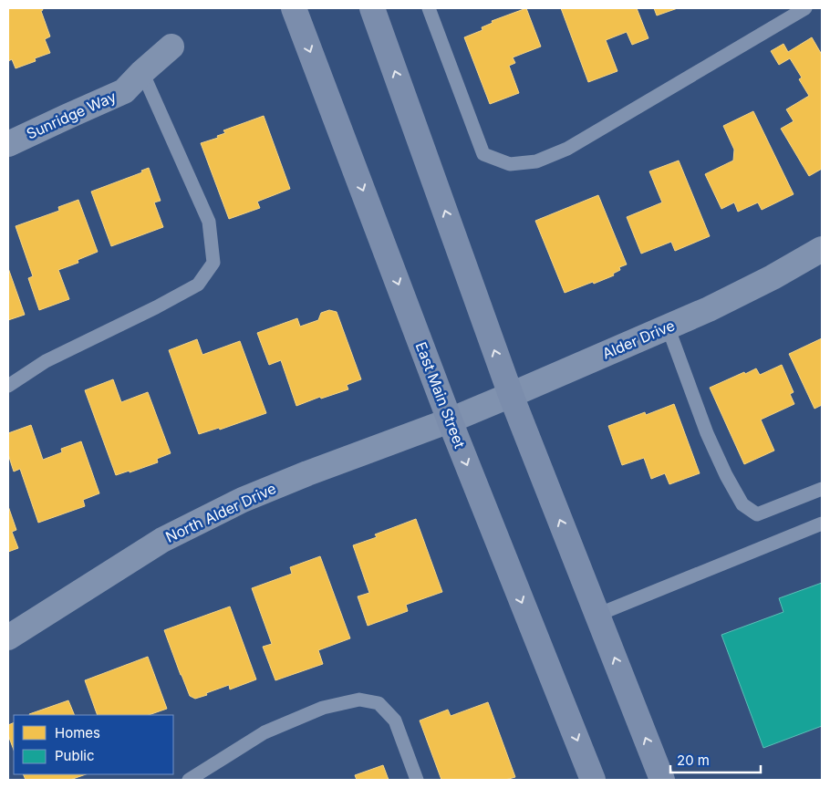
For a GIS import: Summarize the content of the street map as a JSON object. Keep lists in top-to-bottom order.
{
  "streets": {
    "main road": ["East Main Street"],
    "street": ["Sunridge Way", "Alder Drive", "North Alder Drive"]
  },
  "crossings": [
    ["Alder Drive", "East Main Street"],
    ["Alder Drive", "North Alder Drive"],
    ["East Main Street", "North Alder Drive"]
  ],
  "legend": ["Homes", "Public"],
  "scale_bar": "20 m"
}
